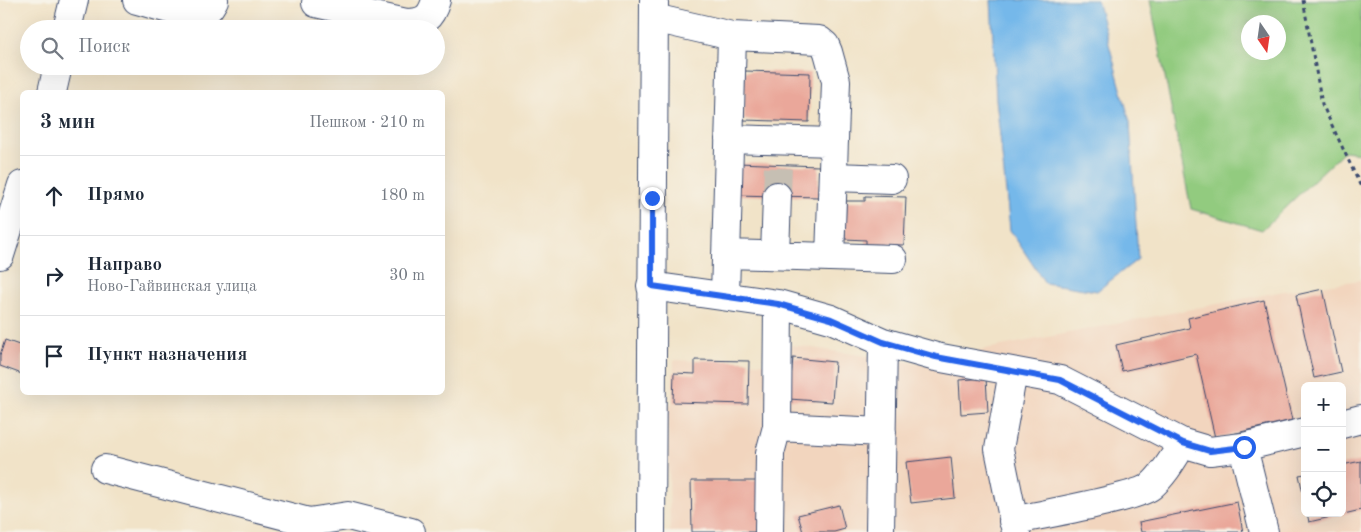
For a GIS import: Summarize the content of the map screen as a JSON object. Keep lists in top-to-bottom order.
{
  "north": "bottom",
  "page": {
    "search": "Поиск",
    "heading": ["3 мин", "Пешком · 210 m"],
    "list": [
      ["Прямо", "180 m"],
      ["Направо", "Ново-Гайвинская улица", "30 m"],
      "Пункт назначения"
    ],
    "map_buttons": ["+", "−"]
  }
}
